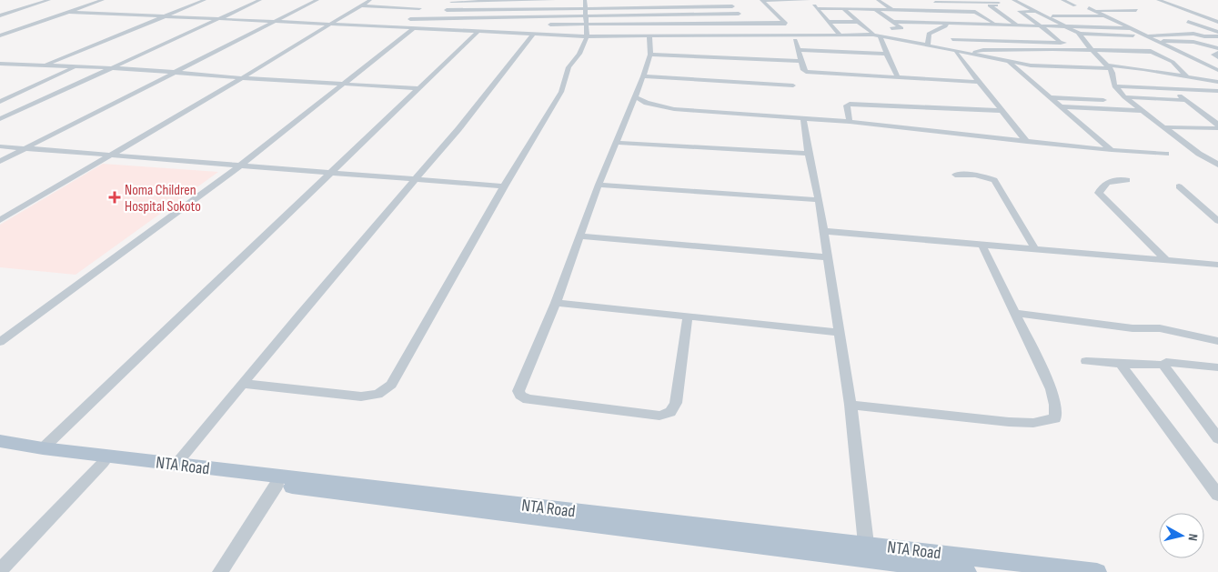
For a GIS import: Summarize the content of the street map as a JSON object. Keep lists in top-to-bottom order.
{
  "streets": {
    "main road": ["NTA Road"]
  },
  "places": {
    "health": ["Noma Children Hospital Sokoto"]
  },
  "north": "right"
}
